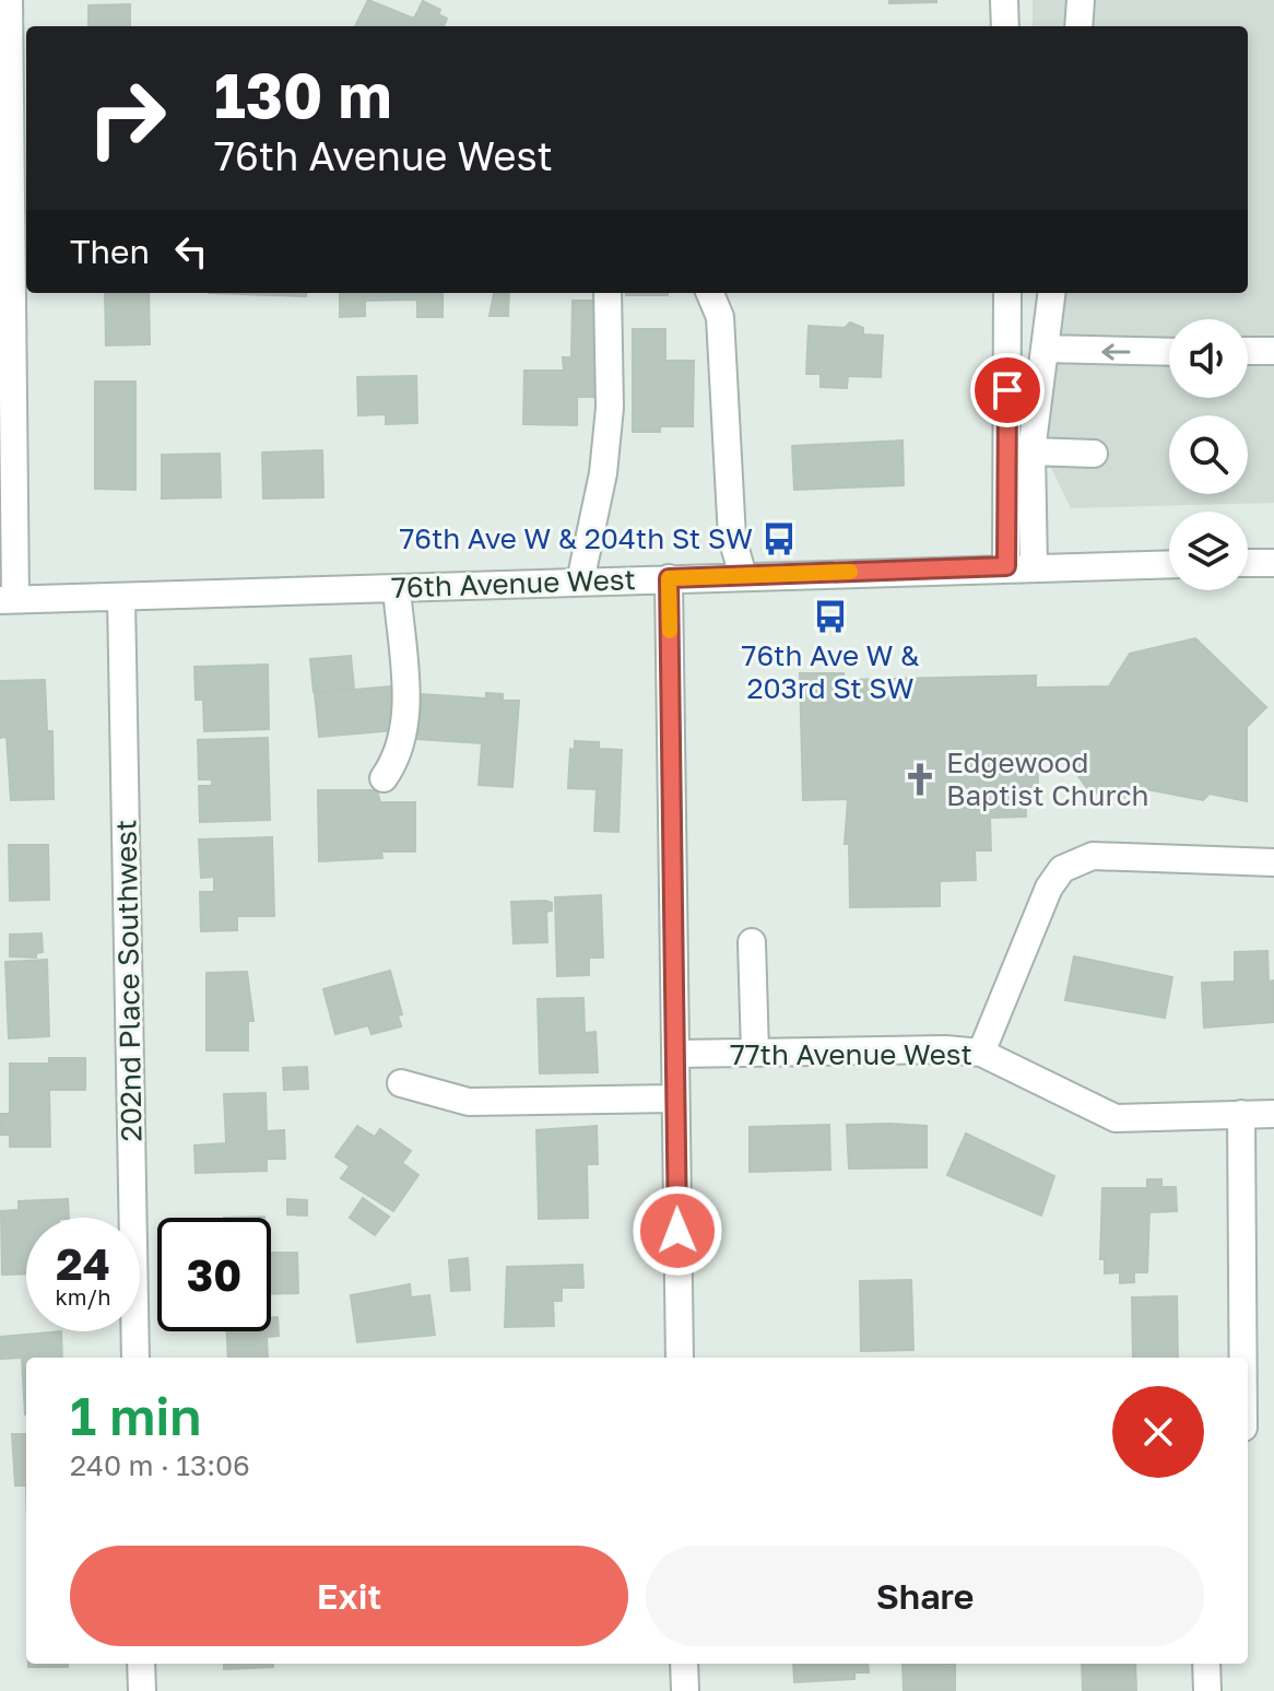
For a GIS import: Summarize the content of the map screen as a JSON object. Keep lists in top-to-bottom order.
{
  "streets": {
    "street": ["76th Avenue West", "202nd Place Southwest", "77th Avenue West"]
  },
  "crossings": [
    ["76th Avenue West", "202nd Place Southwest"]
  ],
  "places": {
    "bus stop": ["76th Ave W & 204th St SW", "76th Ave W & 203rd St SW"],
    "church": ["Edgewood Baptist Church"]
  },
  "page": {
    "turn": ["130 m", "76th Avenue West"],
    "then": "Then",
    "speed": "24 km/h",
    "limit": "30",
    "heading": ["1 min", "240 m · 13:06"],
    "buttons": ["Exit", "Share"]
  }
}
